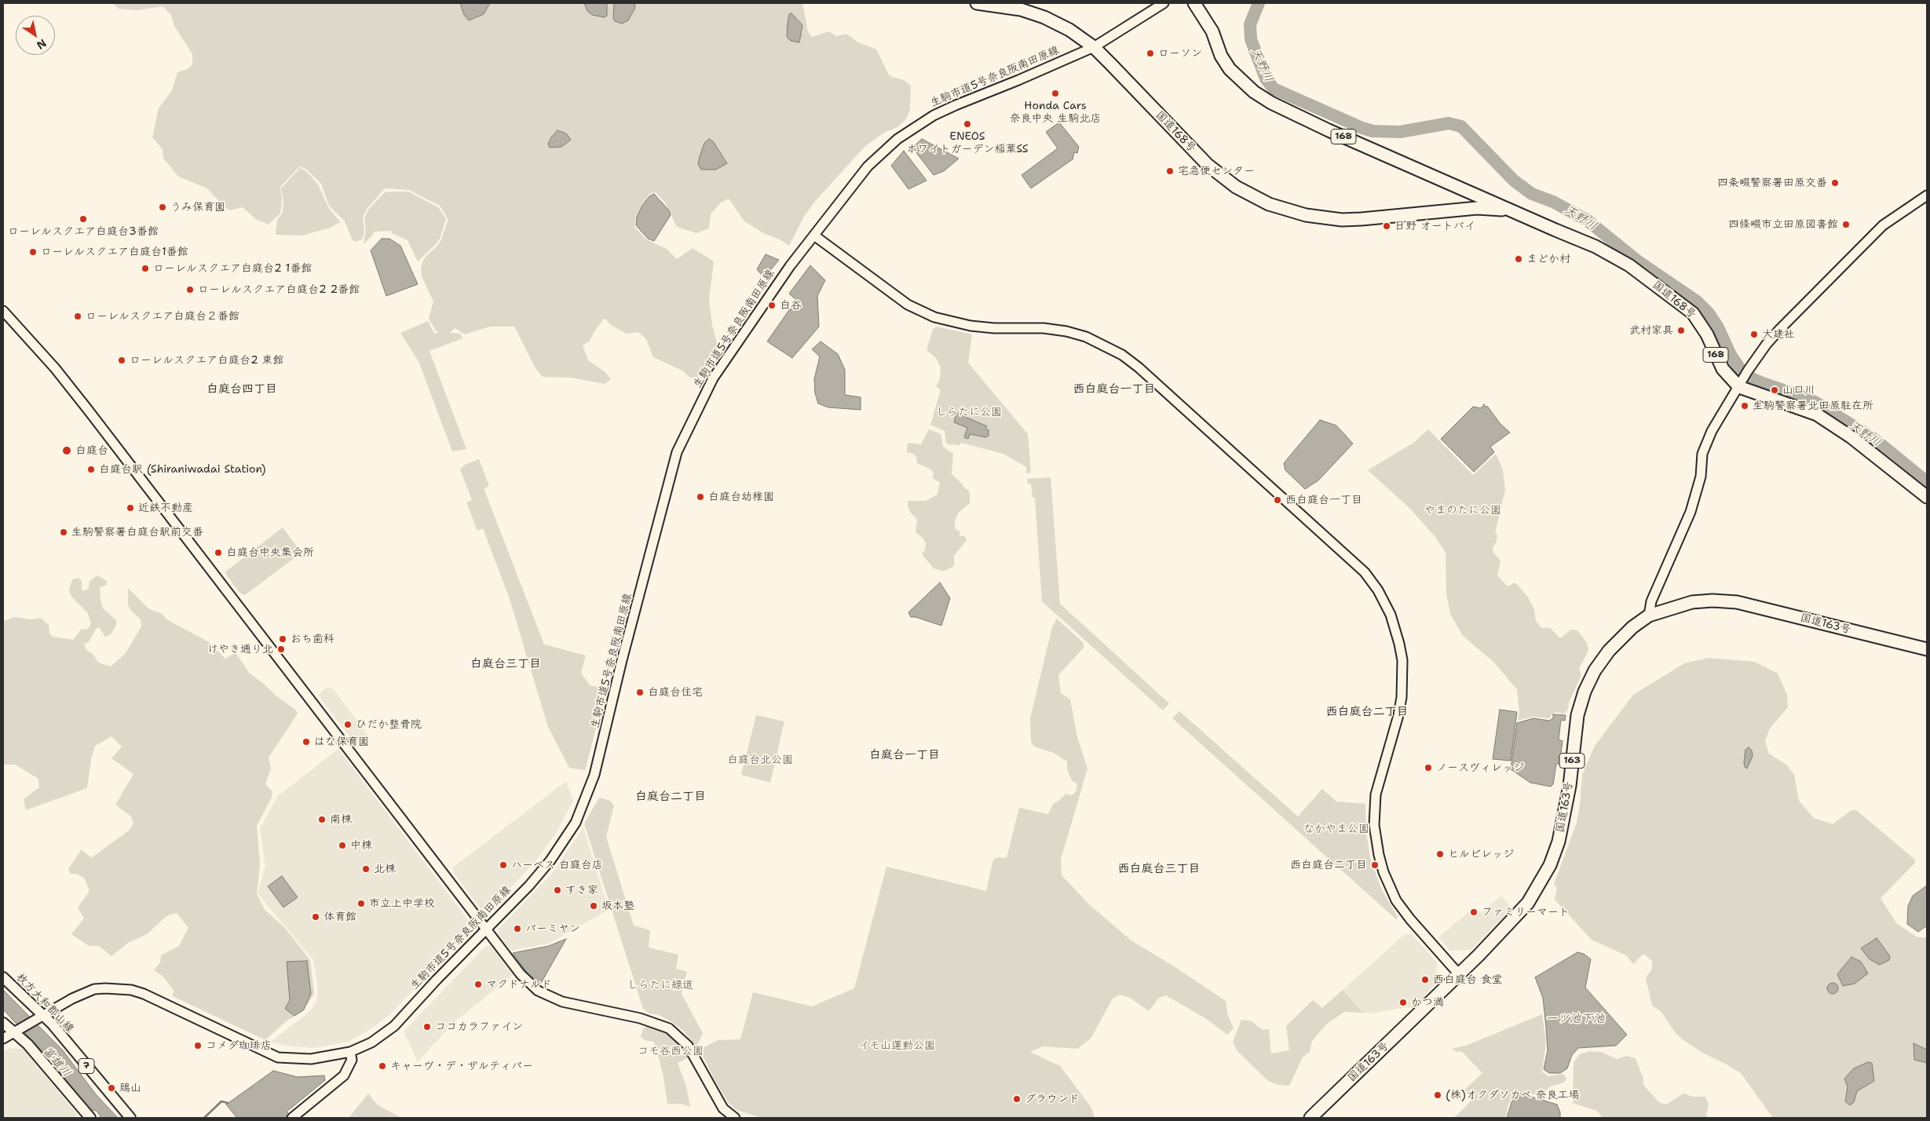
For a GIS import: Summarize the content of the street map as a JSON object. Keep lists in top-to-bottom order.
{
  "streets": {
    "highway": [
      "国道168号",
      "168",
      "国道163号",
      "163"
    ],
    "main road": ["枚方大和郡山線", "7"],
    "street": ["生駒市道5号奈良阪南田原線"]
  },
  "crossings": [
    ["生駒市道5号奈良阪南田原線", "国道168号"],
    ["生駒市道5号奈良阪南田原線", "枚方大和郡山線"]
  ],
  "districts": [
    "白庭台四丁目",
    "西白庭台一丁目",
    "白庭台三丁目",
    "西白庭台二丁目",
    "白庭台一丁目",
    "白庭台二丁目",
    "西白庭台三丁目"
  ],
  "water": ["天野川", "一ツ池下池", "富雄川"],
  "parks": [
    "しらたに公園",
    "やまのたに公園",
    "白庭台北公園",
    "なかやま公園",
    "しらたに緑道",
    "イモ山運動公園",
    "コモ谷西公園"
  ],
  "places": [
    "ローソン",
    "Honda Cars 奈良中央 生駒北店",
    "ENEOS ホワイトガーデン稲葉SS",
    "宅急便センター",
    "四条畷警察署田原交番",
    "うみ保育園",
    "ローレルスクエア白庭台3番館",
    "四條畷市立田原図書館",
    "日野 オートバイ",
    "ローレルスクエア白庭台1番館",
    "まどか村",
    "ローレルスクエア白庭台2 1番館",
    "ローレルスクエア白庭台2 2番館",
    "白谷",
    "ローレルスクエア白庭台２番館",
    "武村家具",
    "大建社",
    "ローレルスクエア白庭台2 東館",
    "山口川",
    "生駒警察署北田原駐在所",
    "白庭台",
    "白庭台駅 (Shiraniwadai Station)",
    "白庭台幼稚園",
    "西白庭台一丁目",
    "近鉄不動産",
    "生駒警察署白庭台駅前交番",
    "白庭台中央集会所",
    "おち歯科",
    "けやき通り北",
    "白庭台住宅",
    "ひだか整骨院",
    "はな保育園",
    "ノースヴィレッジ",
    "南棟",
    "中棟",
    "ヒルビレッジ",
    "ハーベス 白庭台店",
    "西白庭台二丁目",
    "北棟",
    "すき家",
    "市立上中学校",
    "坂本塾",
    "ファミリーマート",
    "体育館",
    "バーミヤン",
    "西白庭台 食堂",
    "マクドナルド",
    "かつ満",
    "ココカラファイン",
    "コメダ珈琲店",
    "キャーヴ・デ・ザルティバー",
    "鵄山",
    "(株)オクダソカベ 奈良工場",
    "グラウンド"
  ],
  "north": "bottom right"
}
